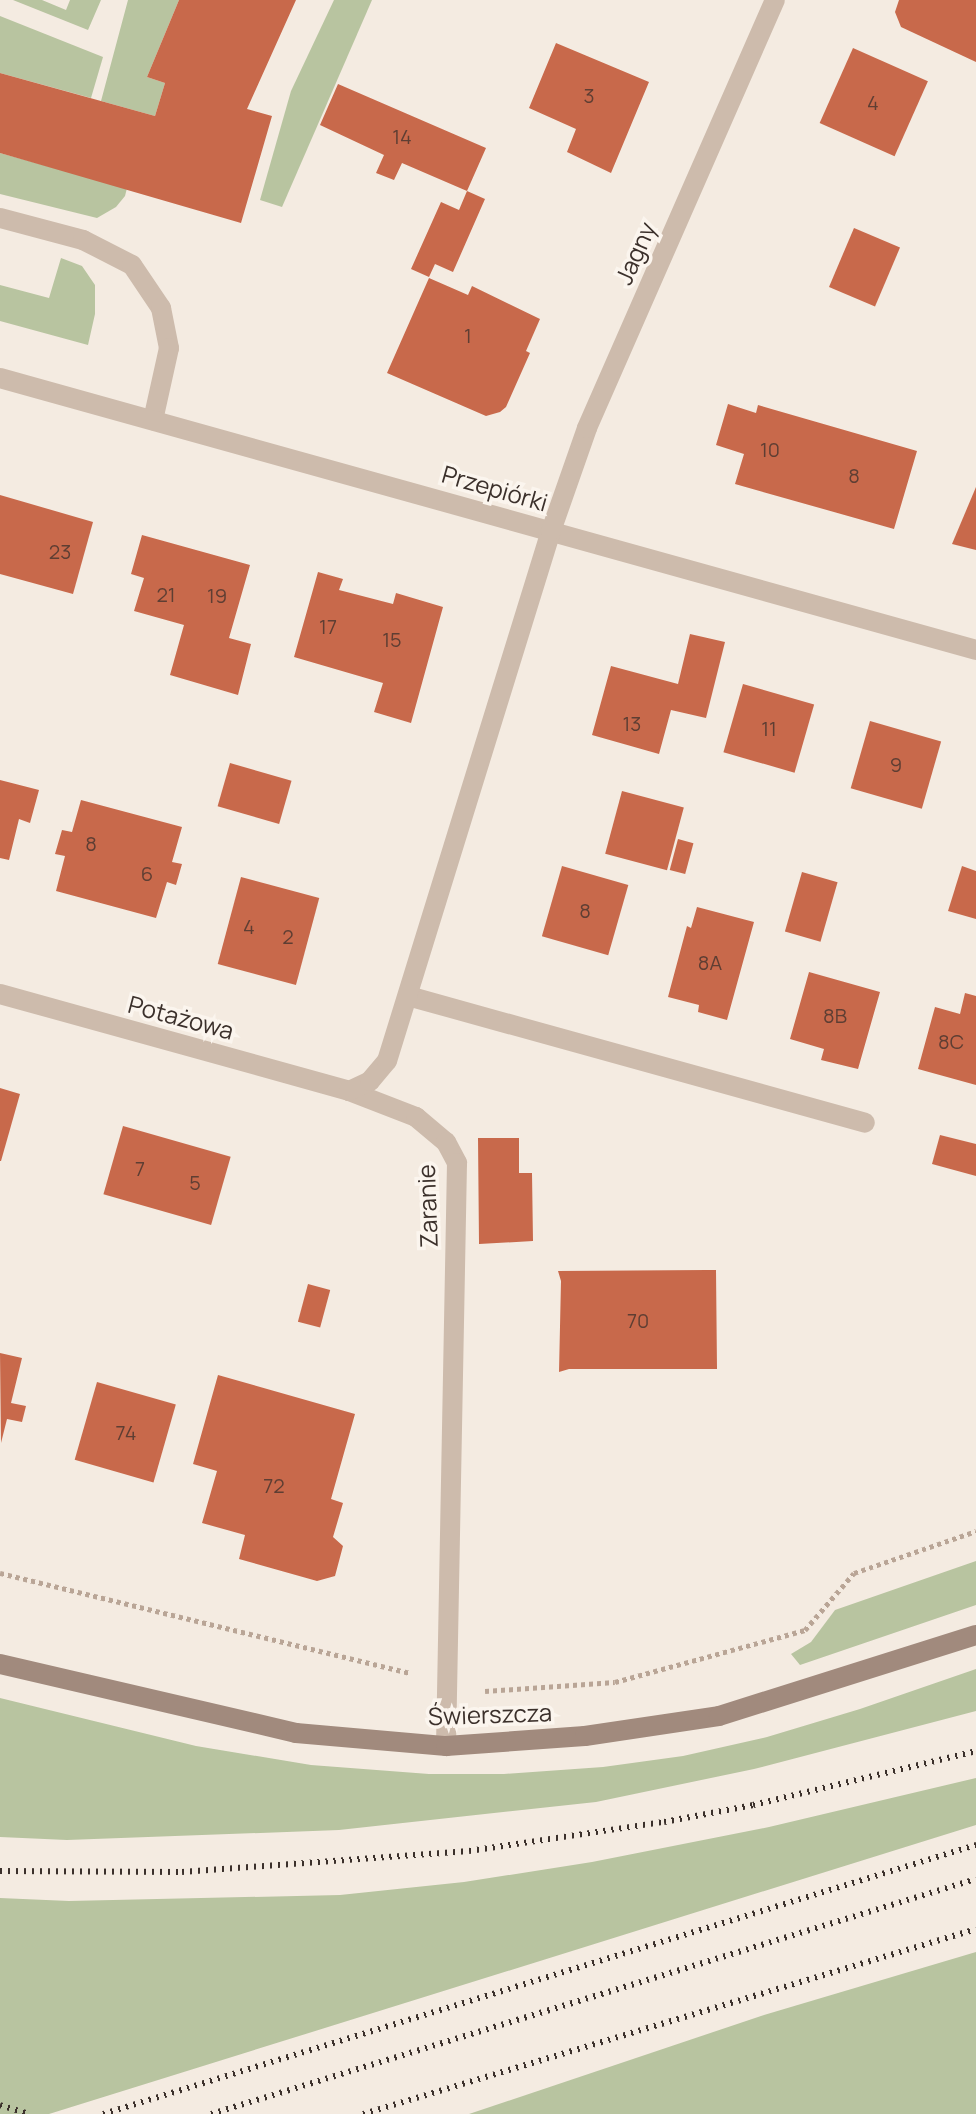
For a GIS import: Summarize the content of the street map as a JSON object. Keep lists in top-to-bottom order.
{
  "streets": {
    "street": [
      "Jagny",
      "Przepiórki",
      "Potażowa",
      "Zaranie",
      "Świerszcza"
    ]
  },
  "crossings": [
    ["Jagny", "Przepiórki"],
    ["Potażowa", "Zaranie"],
    ["Zaranie", "Świerszcza"]
  ],
  "house_numbers": [
    "3",
    "4",
    "14",
    "1",
    "10",
    "8",
    "23",
    "21",
    "19",
    "17",
    "15",
    "13",
    "11",
    "9",
    "8",
    "6",
    "8",
    "4",
    "2",
    "8A",
    "8B",
    "8C",
    "7",
    "5",
    "70",
    "74",
    "72"
  ]
}
